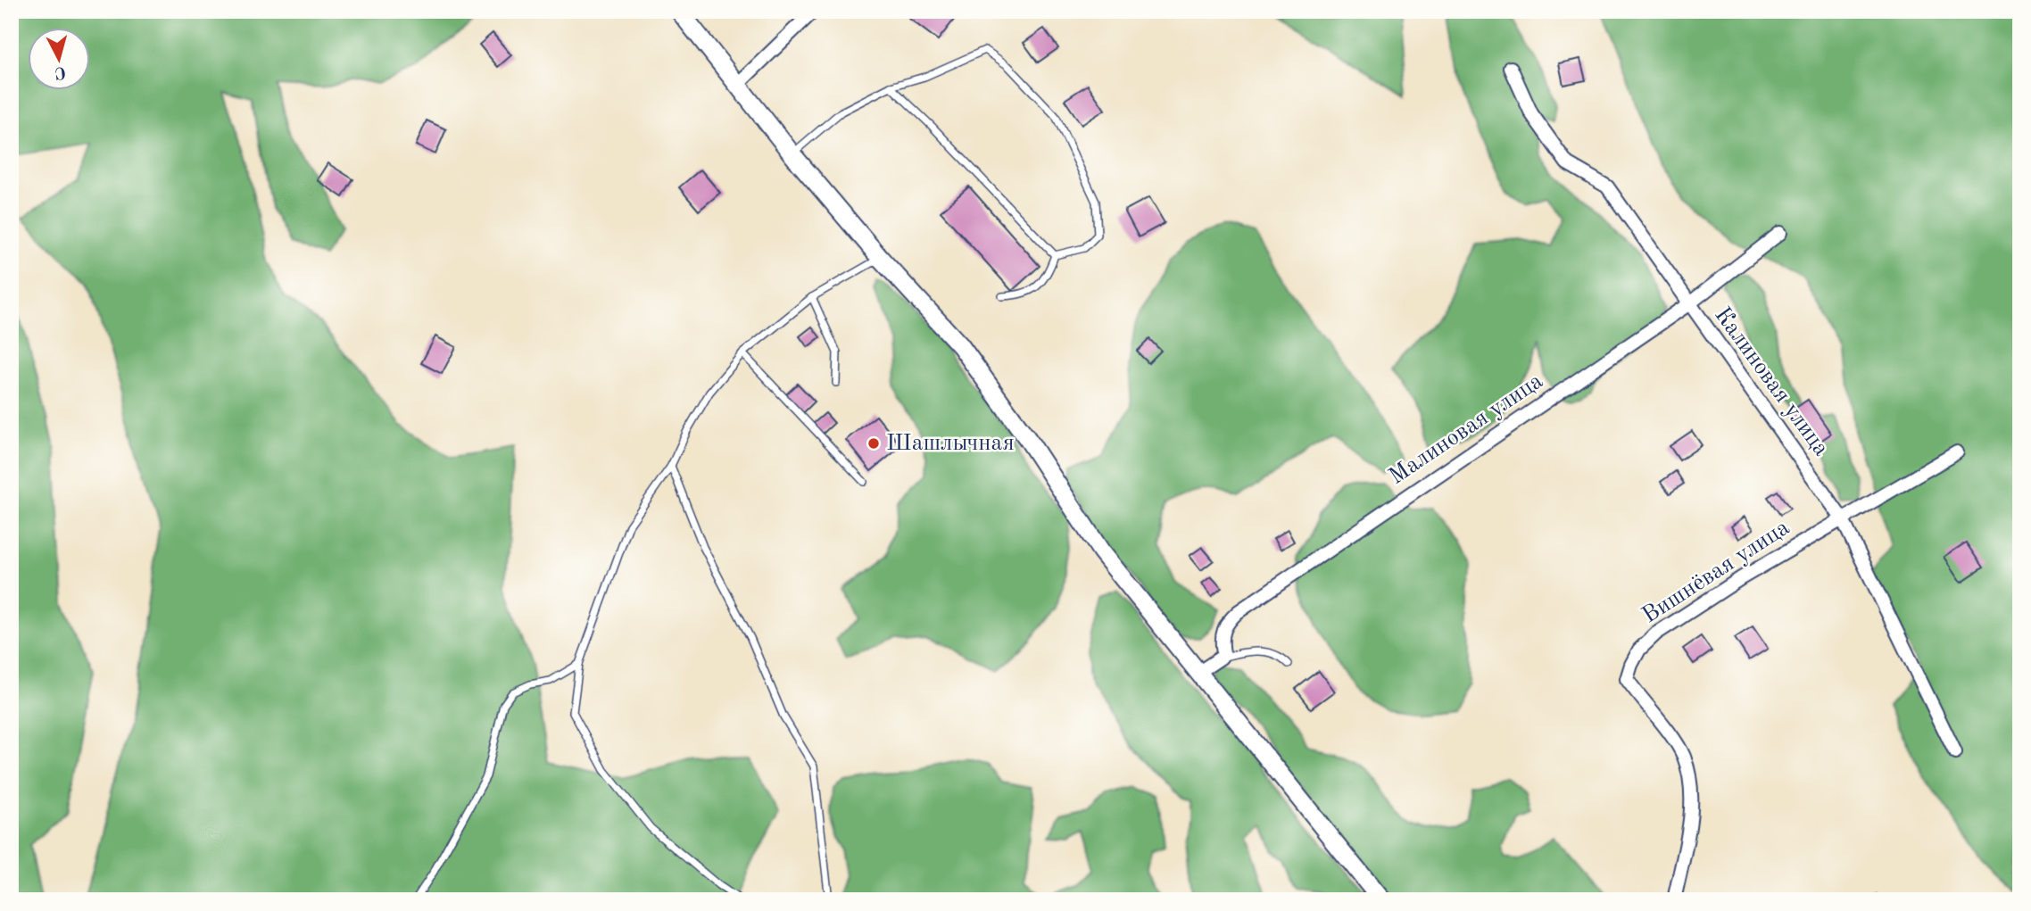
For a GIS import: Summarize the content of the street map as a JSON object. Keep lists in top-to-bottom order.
{
  "streets": {
    "street": ["Калиновая улица", "Малиновая улица", "Вишнёвая улица"]
  },
  "crossings": [
    ["Калиновая улица", "Малиновая улица"],
    ["Калиновая улица", "Вишнёвая улица"]
  ],
  "places": ["Шашлычная"],
  "north": "bottom"
}
